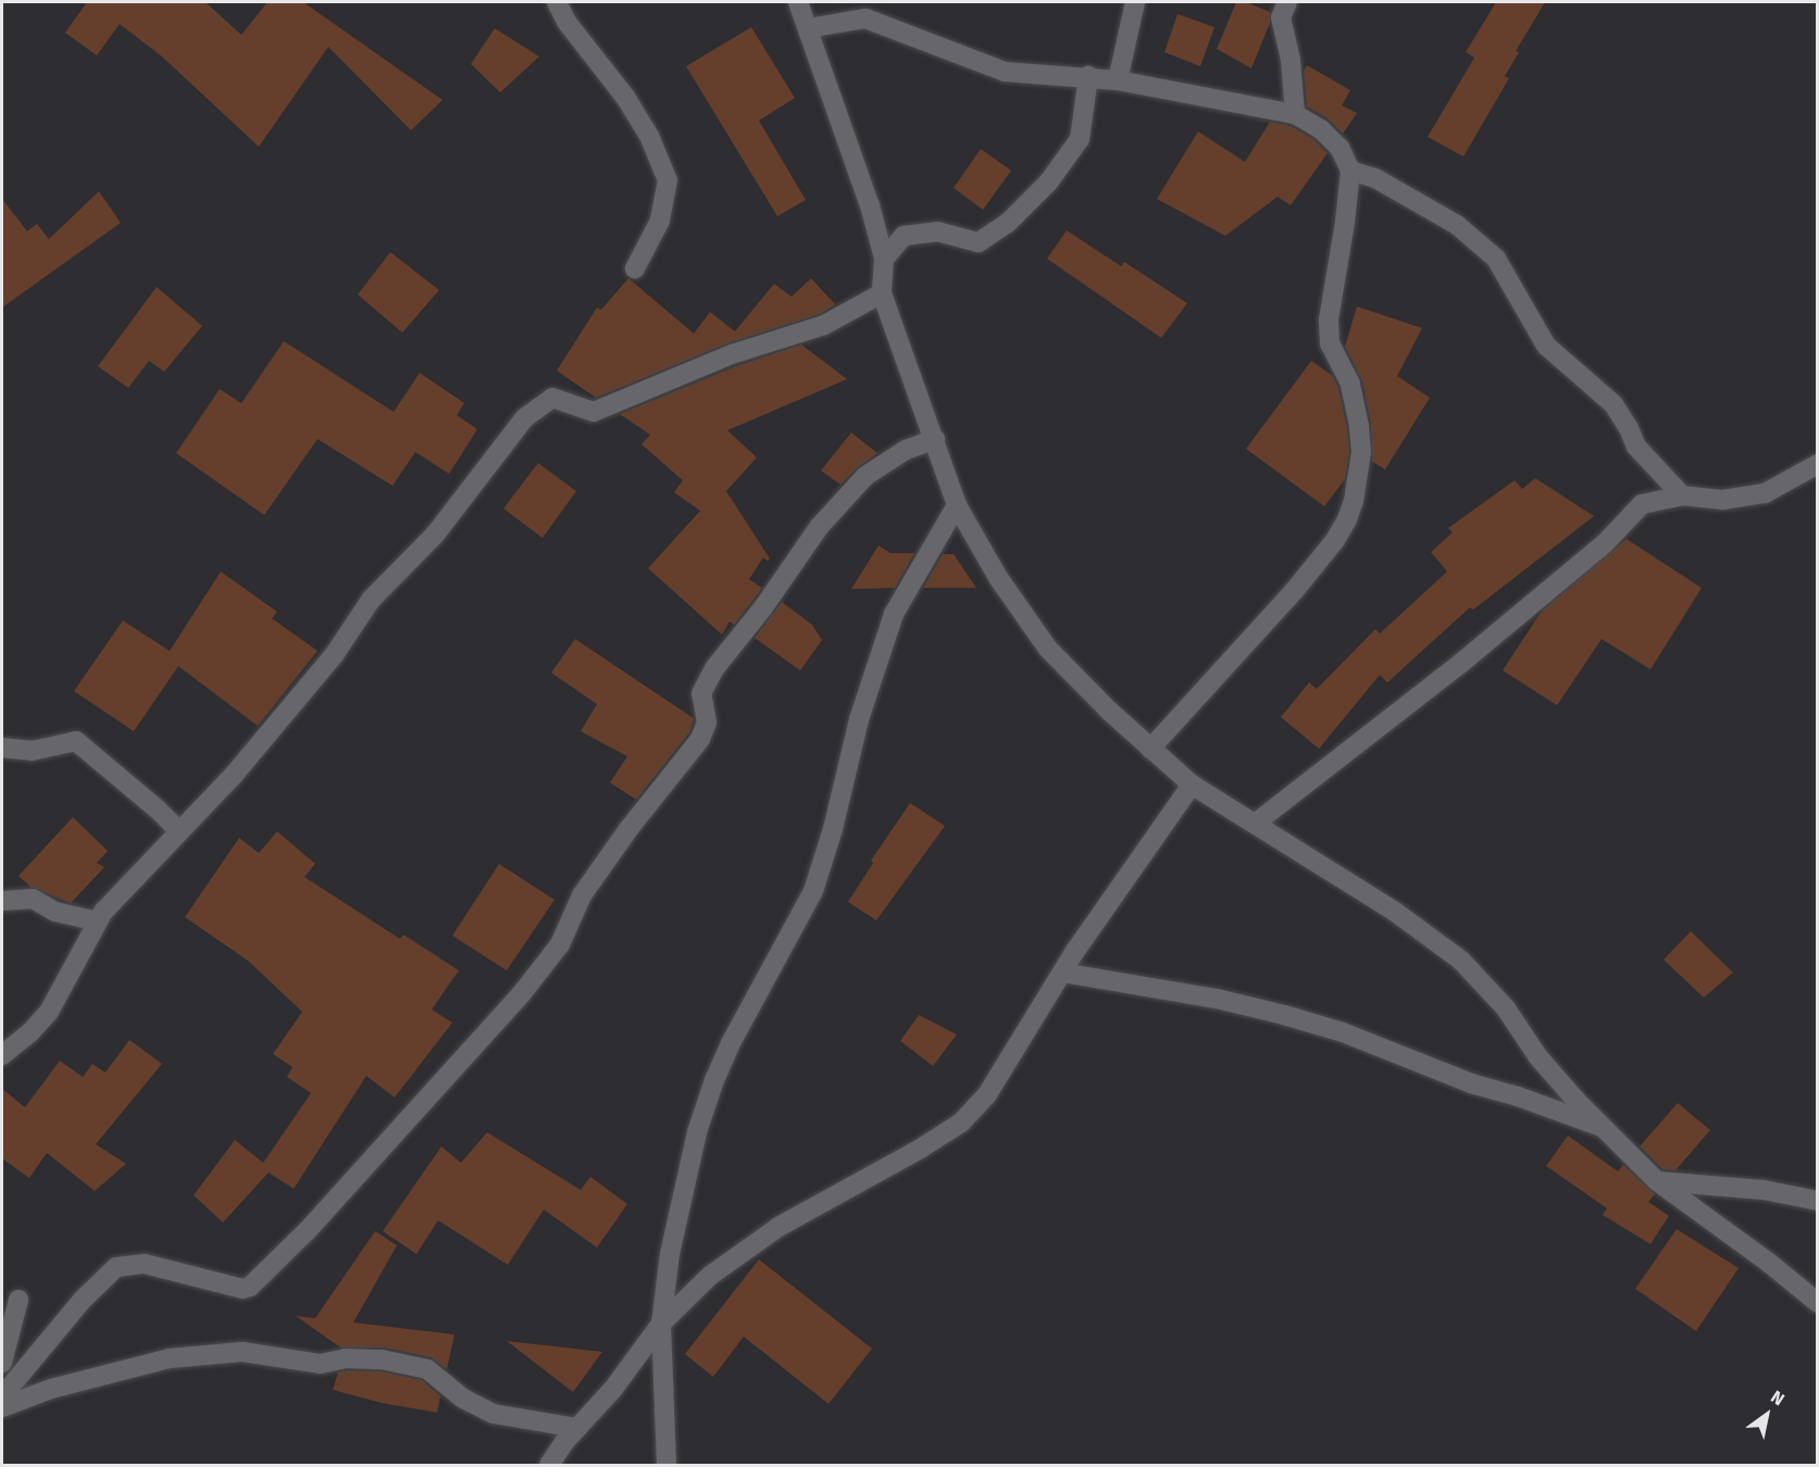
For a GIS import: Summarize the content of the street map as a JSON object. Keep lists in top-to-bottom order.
{
  "north": "top right"
}
